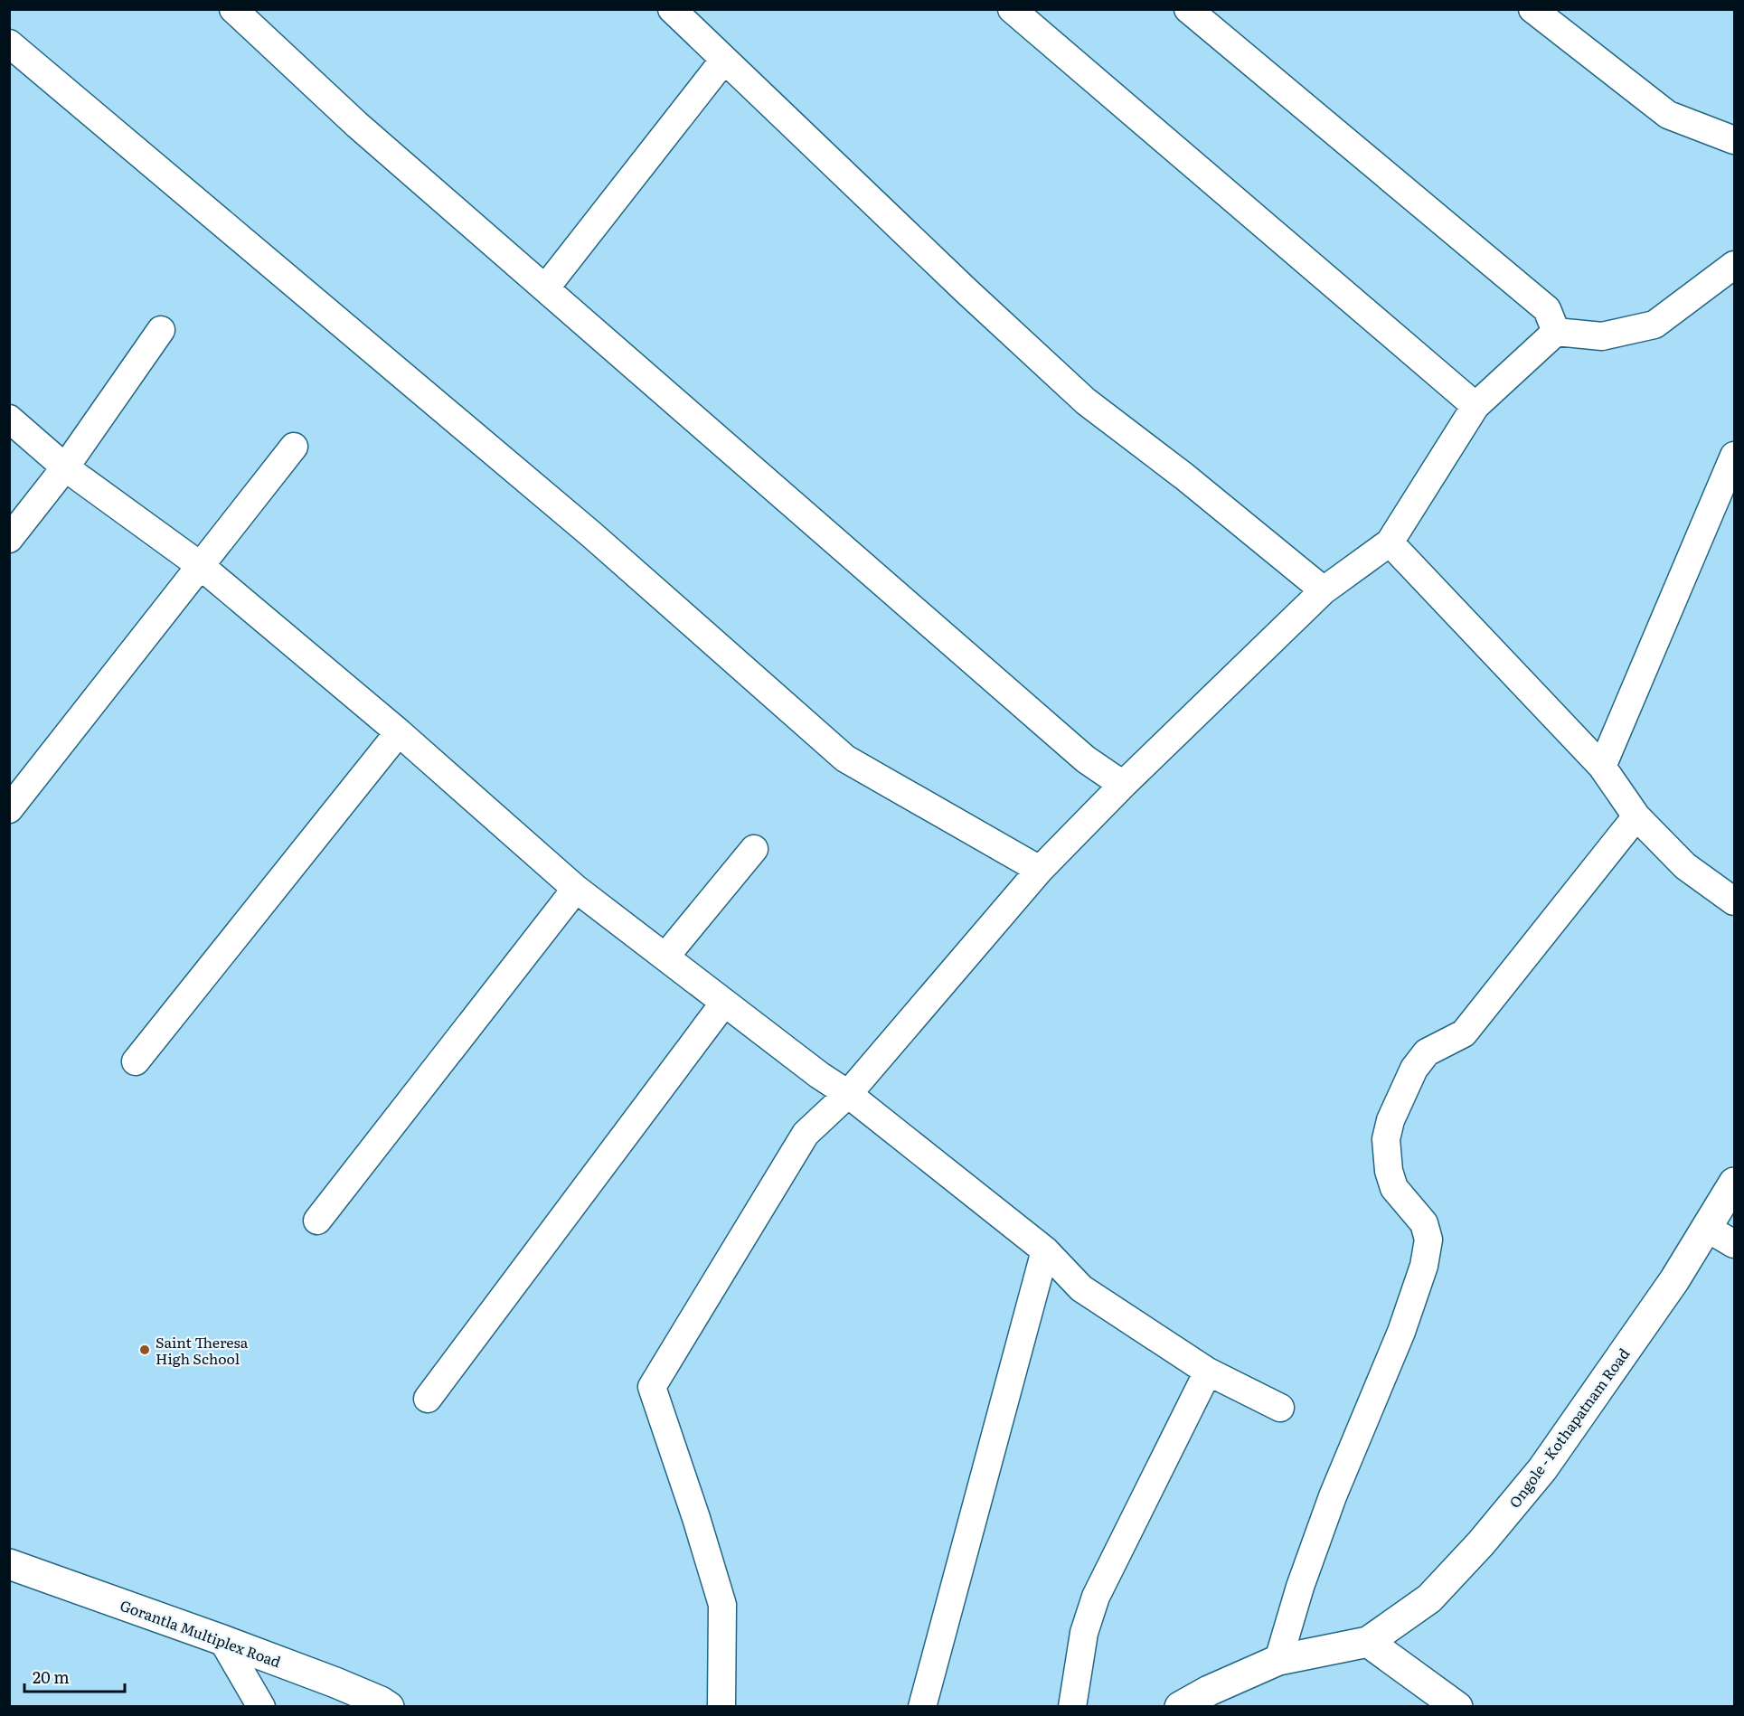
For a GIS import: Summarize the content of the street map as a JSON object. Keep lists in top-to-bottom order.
{
  "streets": {
    "main road": ["Ongole - Kothapatnam Road", "Gorantla Multiplex Road"]
  },
  "places": ["Saint Theresa High School"],
  "scale_bar": "20 m"
}
